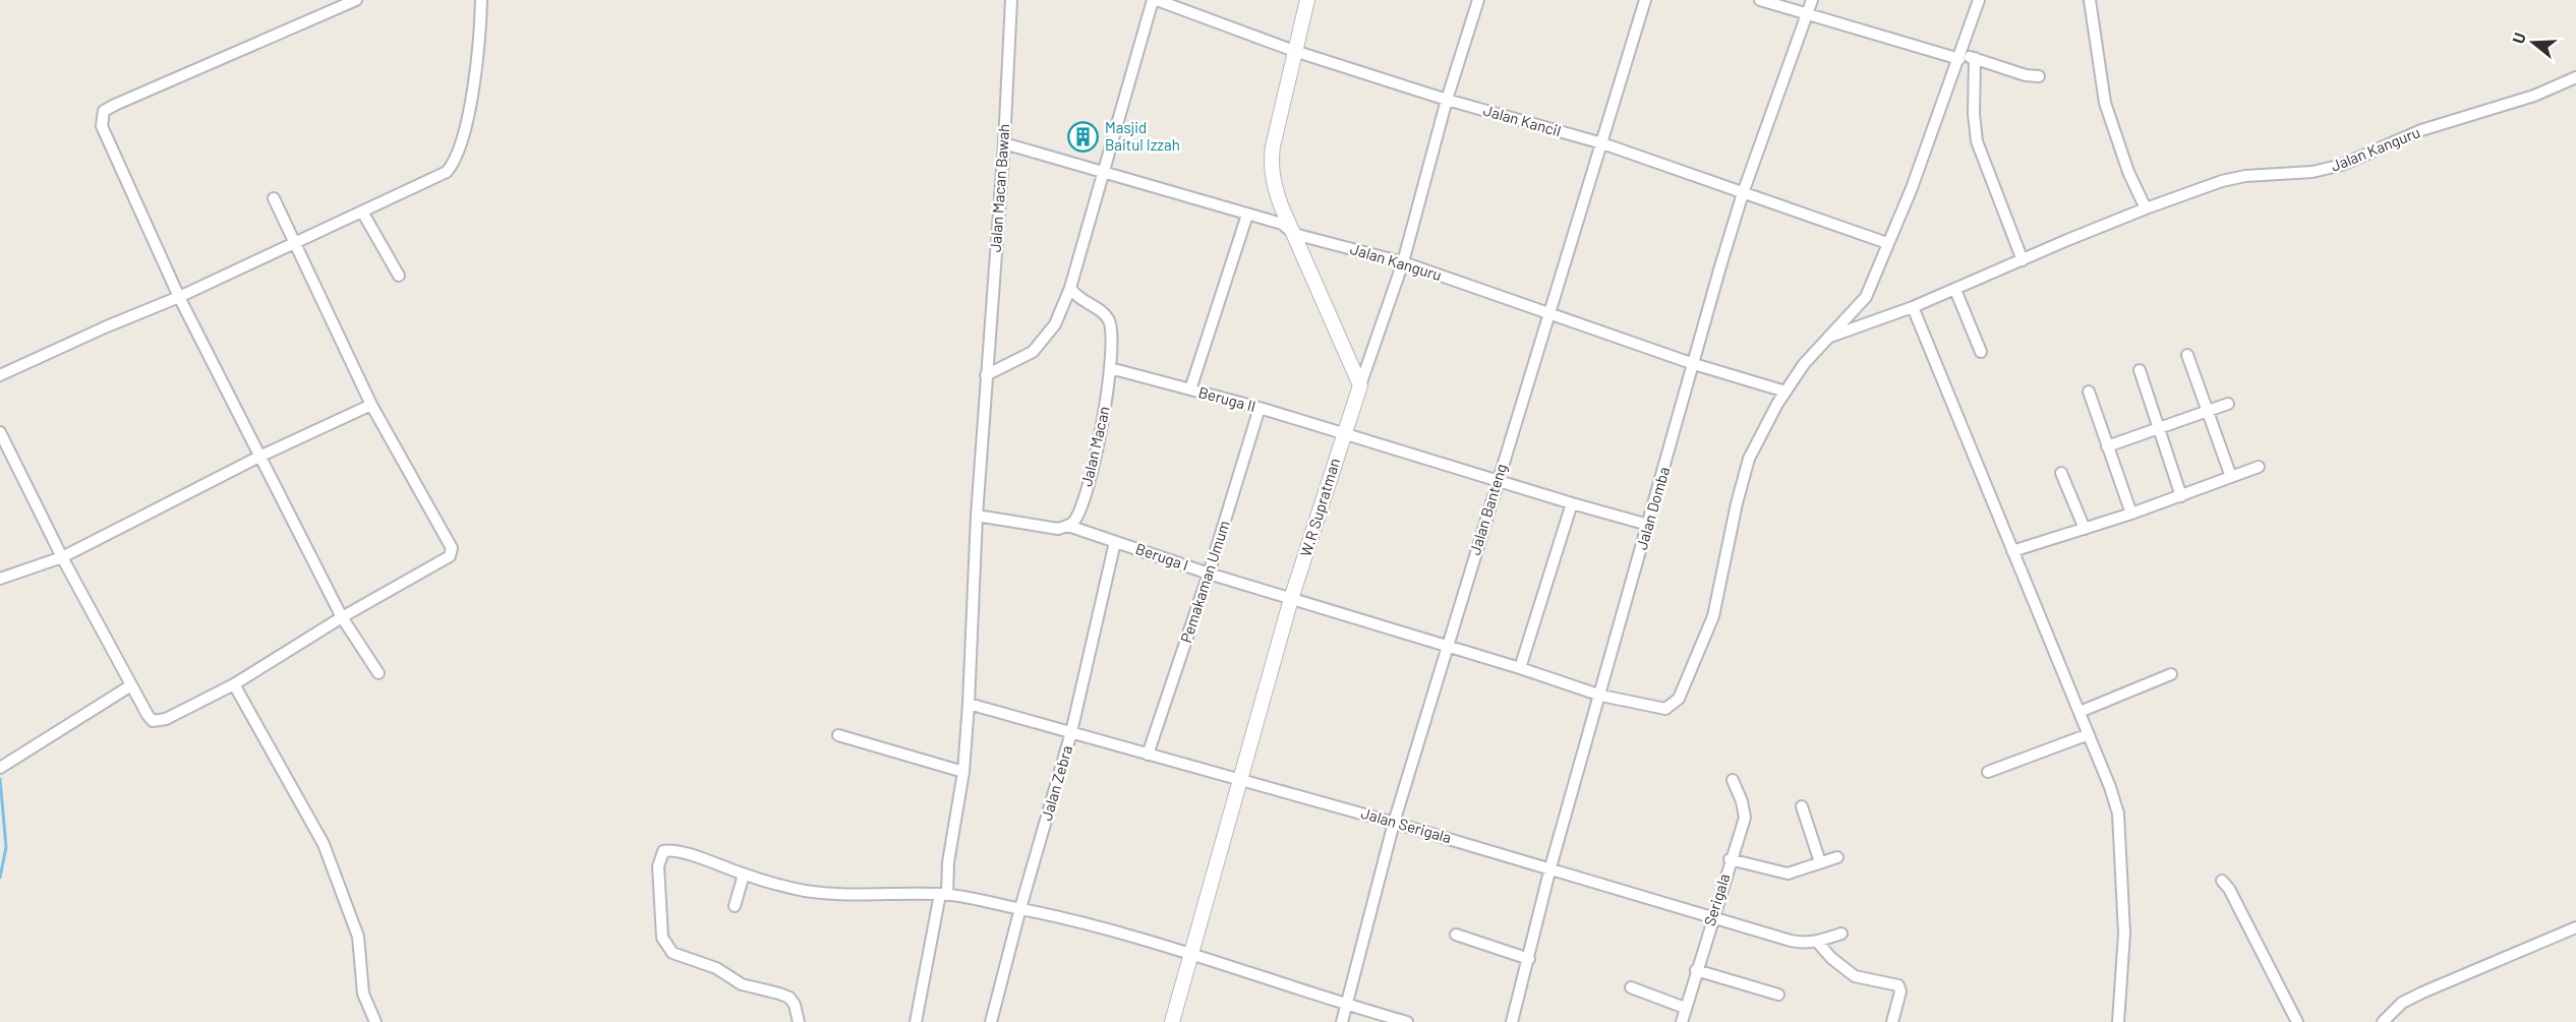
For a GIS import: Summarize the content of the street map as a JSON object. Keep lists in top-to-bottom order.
{
  "streets": {
    "street": [
      "Jalan Kancil",
      "Jalan Kanguru",
      "Jalan Macan Bawah",
      "Beruga II",
      "Jalan Macan",
      "W.R Supratman",
      "Jalan Domba",
      "Jalan Banteng",
      "Beruga I",
      "Pemakaman Umum",
      "Jalan Zebra",
      "Jalan Serigala",
      "Serigala"
    ]
  },
  "crossings": [
    ["Jalan Kancil", "Jalan Domba"],
    ["Jalan Kancil", "Jalan Banteng"],
    ["Jalan Kancil", "Beruga I"],
    ["Jalan Kanguru", "Jalan Macan Bawah"],
    ["Jalan Kanguru", "Jalan Domba"],
    ["Jalan Kanguru", "Jalan Banteng"],
    ["Jalan Kanguru", "Beruga I"],
    ["Jalan Macan Bawah", "Jalan Serigala"],
    ["Beruga II", "Jalan Macan"],
    ["Beruga II", "W.R Supratman"],
    ["Beruga II", "Jalan Domba"],
    ["Beruga II", "Jalan Banteng"],
    ["Beruga II", "Pemakaman Umum"],
    ["Jalan Macan", "Beruga I"],
    ["W.R Supratman", "Beruga I"],
    ["W.R Supratman", "Jalan Serigala"],
    ["Jalan Domba", "Beruga I"],
    ["Jalan Domba", "Jalan Serigala"],
    ["Jalan Banteng", "Beruga I"],
    ["Jalan Banteng", "Jalan Serigala"],
    ["Beruga I", "Pemakaman Umum"],
    ["Beruga I", "Jalan Zebra"],
    ["Pemakaman Umum", "Jalan Serigala"],
    ["Jalan Zebra", "Jalan Serigala"],
    ["Jalan Serigala", "Serigala"]
  ],
  "places": {
    "building": ["Masjid Baitul Izzah"]
  },
  "north": "left"
}
